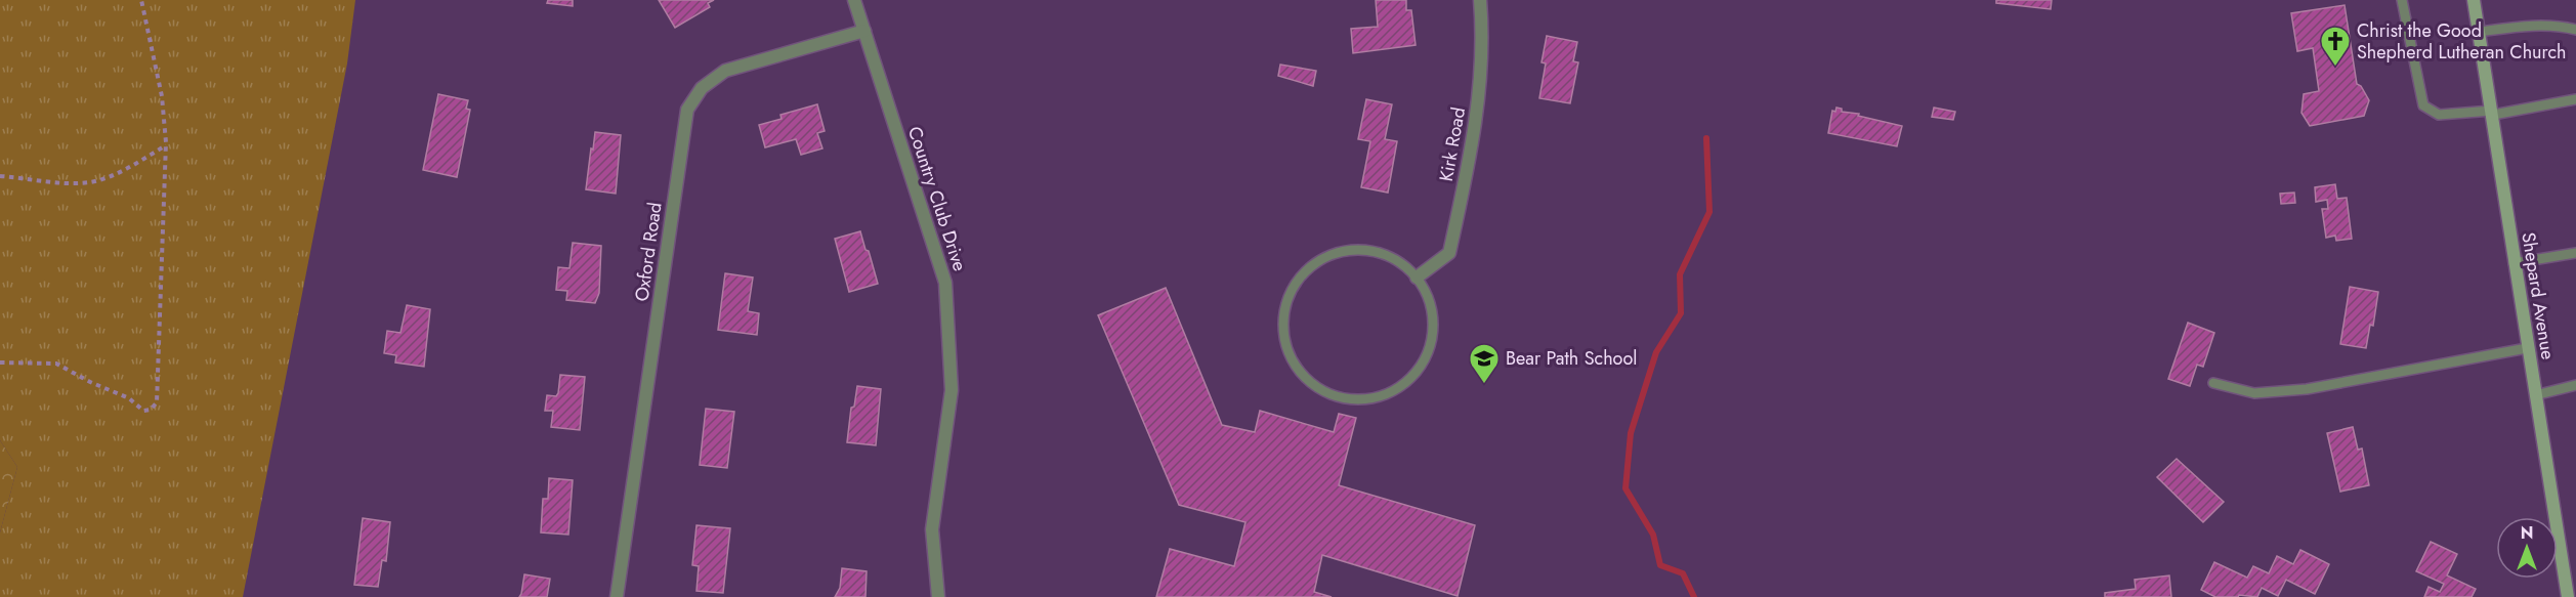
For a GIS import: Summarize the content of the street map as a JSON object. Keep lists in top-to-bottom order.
{
  "streets": {
    "main road": ["Shepard Avenue"],
    "street": ["Kirk Road", "Country Club Drive", "Oxford Road"]
  },
  "crossings": [
    ["Country Club Drive", "Oxford Road"]
  ],
  "places": {
    "church": ["Christ the Good Shepherd Lutheran Church"],
    "school or university": ["Bear Path School"]
  },
  "north": "top"
}
